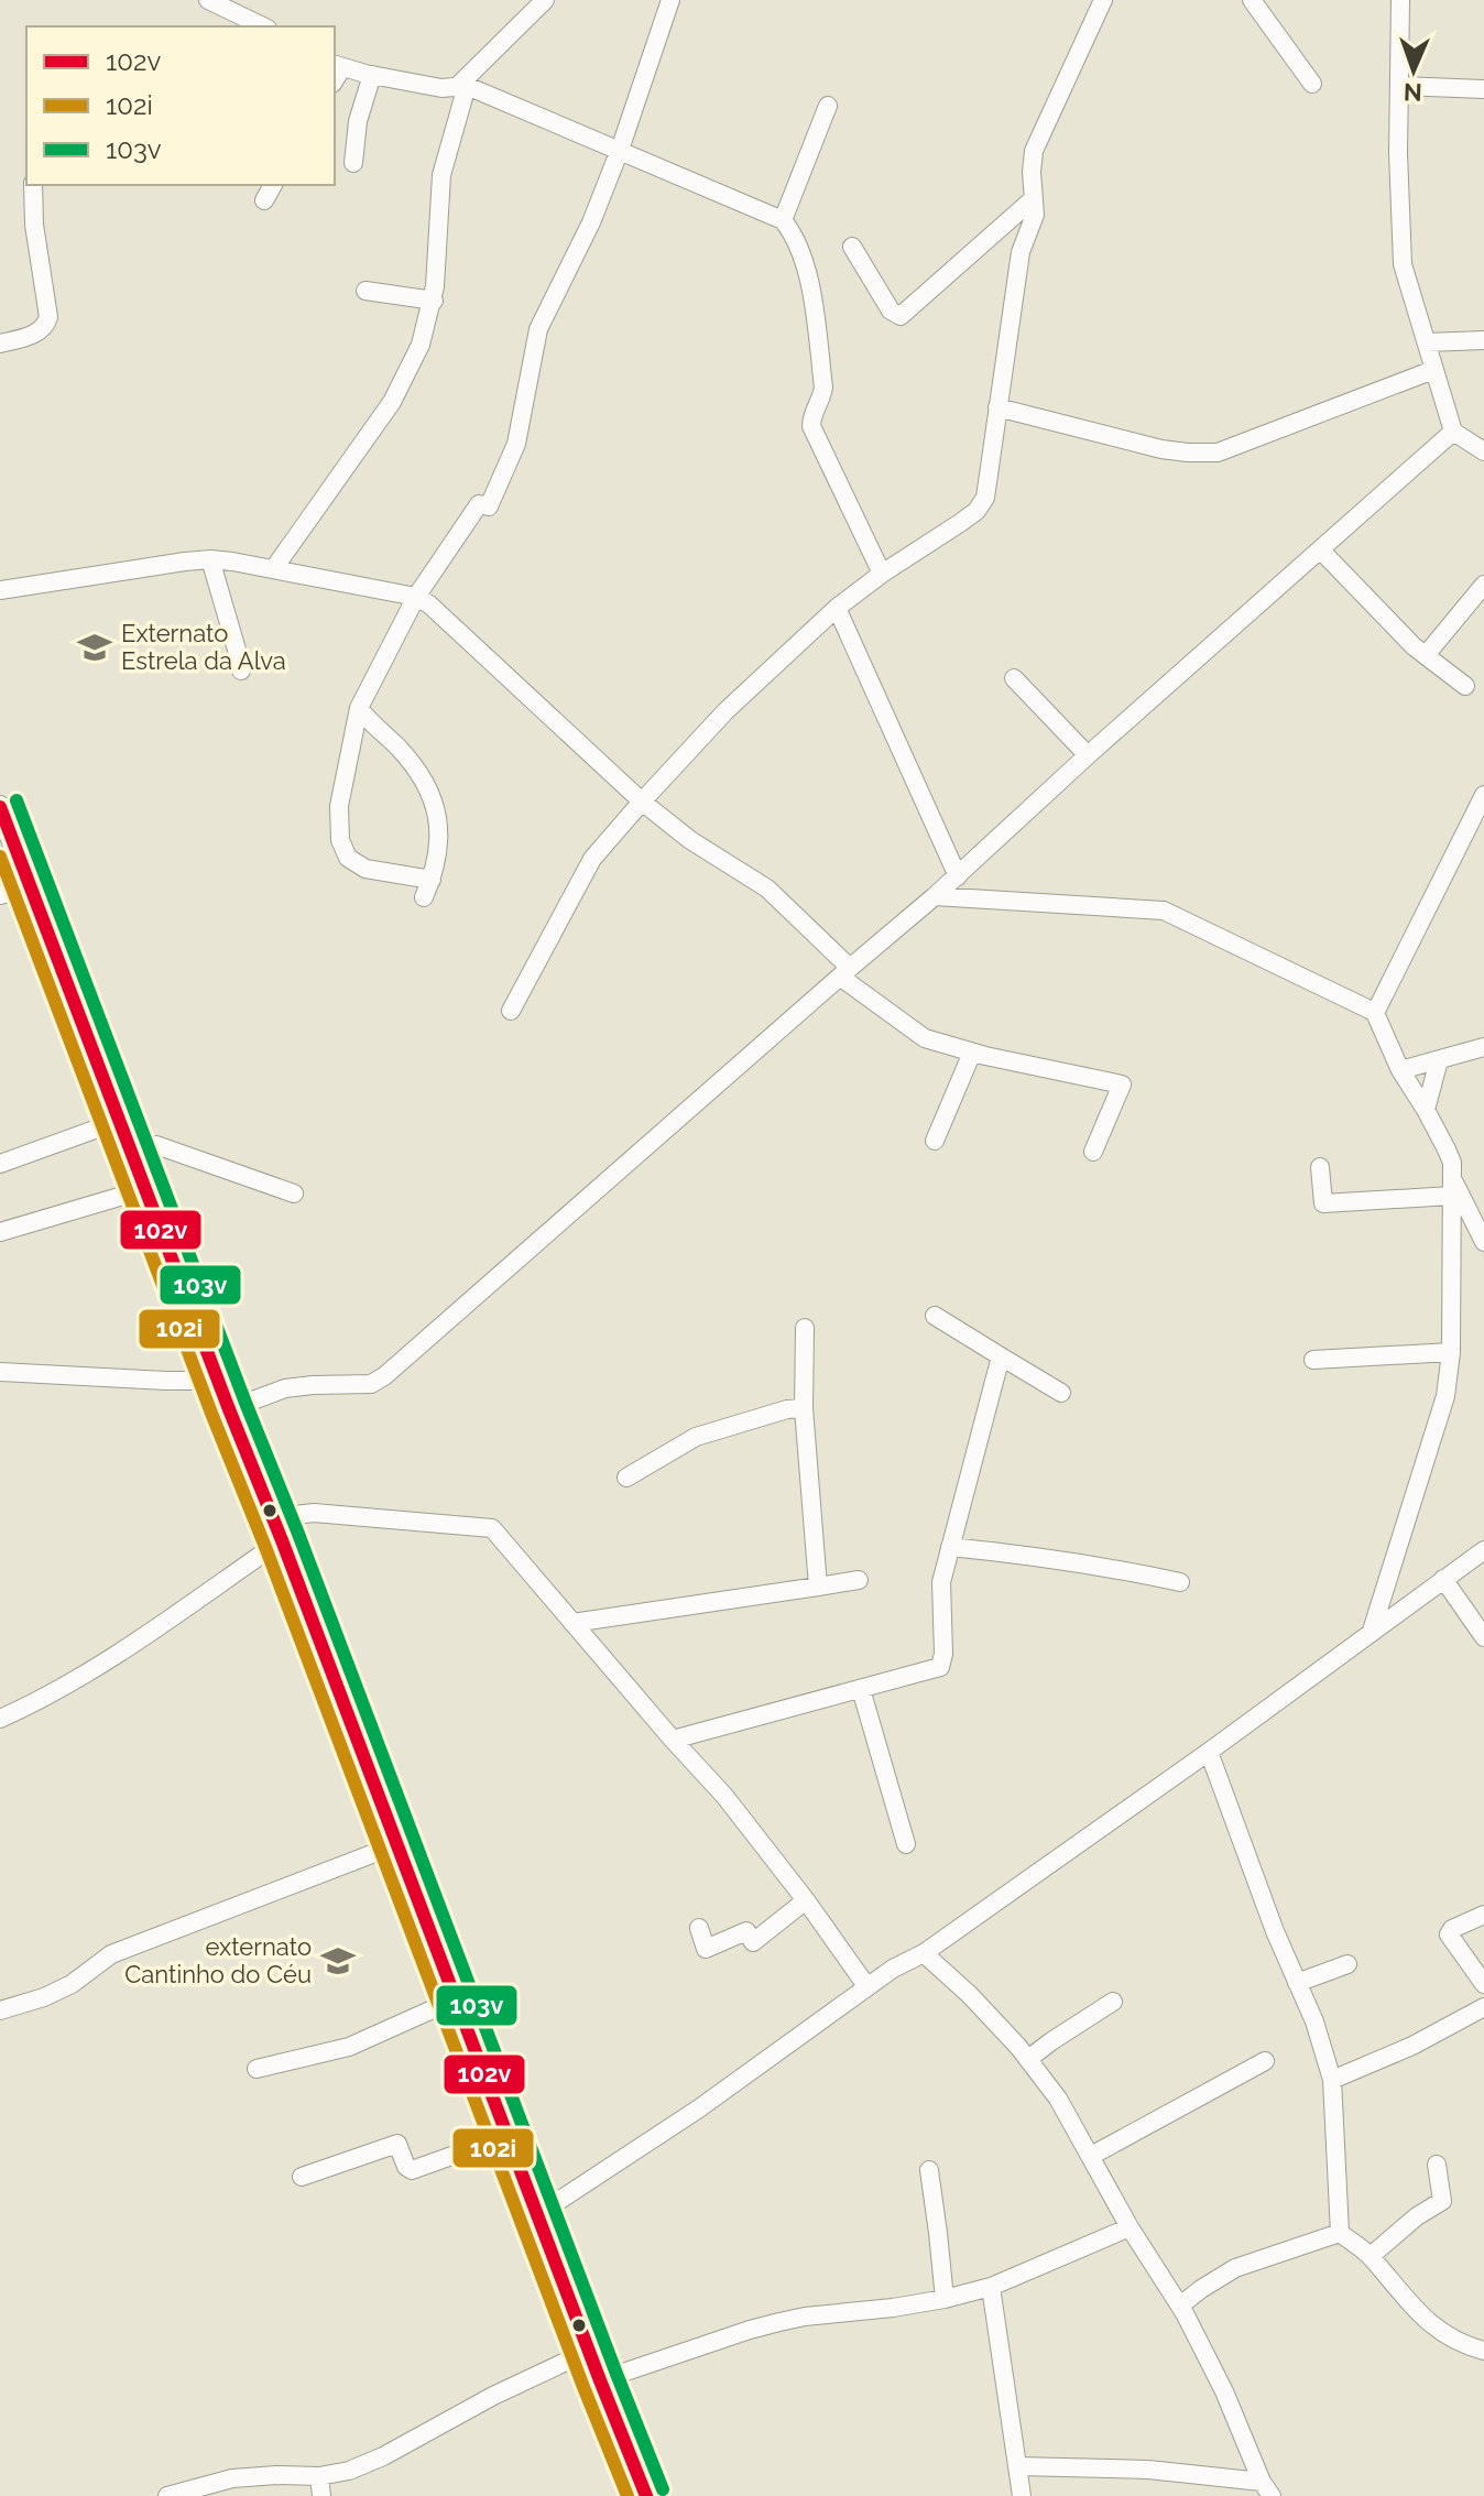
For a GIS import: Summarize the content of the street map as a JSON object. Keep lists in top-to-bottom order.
{
  "places": {
    "school or university": ["Externato Estrela da Alva", "externato Cantinho do Céu"]
  },
  "lines": ["transit line 103v", "transit line 102v", "transit line 102i"],
  "legend": ["102v", "102i", "103v"],
  "north": "bottom"
}
